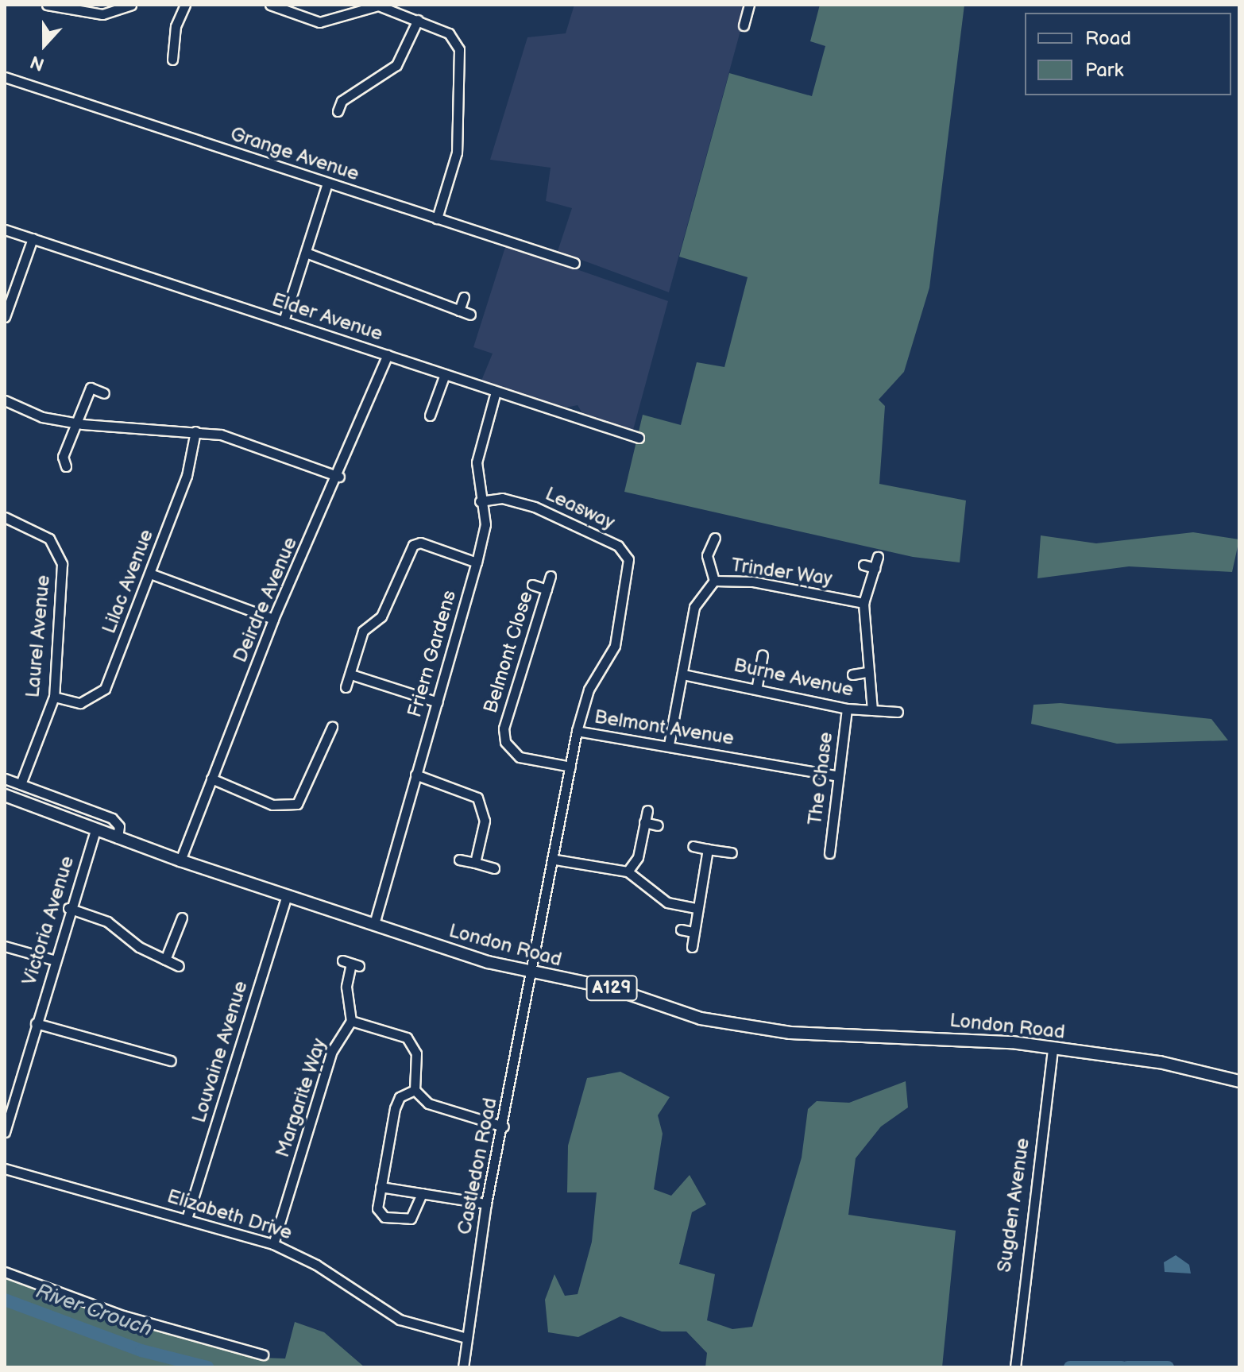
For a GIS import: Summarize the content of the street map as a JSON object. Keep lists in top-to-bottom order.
{
  "streets": {
    "main road": ["London Road", "A129"],
    "street": [
      "Grange Avenue",
      "Elder Avenue",
      "Leasway",
      "Trinder Way",
      "Lilac Avenue",
      "Deirdre Avenue",
      "Laurel Avenue",
      "Belmont Close",
      "Friern Gardens",
      "Burne Avenue",
      "Belmont Avenue",
      "The Chase",
      "Victoria Avenue",
      "Louvaine Avenue",
      "Margarite Way",
      "Castledon Road",
      "Sugden Avenue",
      "Elizabeth Drive"
    ]
  },
  "crossings": [
    ["Elder Avenue", "Deirdre Avenue"],
    ["Elder Avenue", "Friern Gardens"],
    ["Leasway", "Friern Gardens"],
    ["Leasway", "Belmont Avenue"],
    ["Trinder Way", "Burne Avenue"],
    ["Trinder Way", "Belmont Avenue"],
    ["Lilac Avenue", "Laurel Avenue"],
    ["Deirdre Avenue", "London Road"],
    ["Belmont Close", "Belmont Avenue"],
    ["Friern Gardens", "London Road"],
    ["Burne Avenue", "The Chase"],
    ["Belmont Avenue", "The Chase"],
    ["Belmont Avenue", "London Road"],
    ["Belmont Avenue", "Castledon Road"],
    ["Victoria Avenue", "London Road"],
    ["London Road", "Louvaine Avenue"],
    ["London Road", "Castledon Road"],
    ["London Road", "Sugden Avenue"],
    ["Louvaine Avenue", "Elizabeth Drive"],
    ["Margarite Way", "Elizabeth Drive"],
    ["Castledon Road", "Elizabeth Drive"]
  ],
  "water": ["River Crouch"],
  "legend": ["Road", "Park"],
  "north": "bottom"
}
